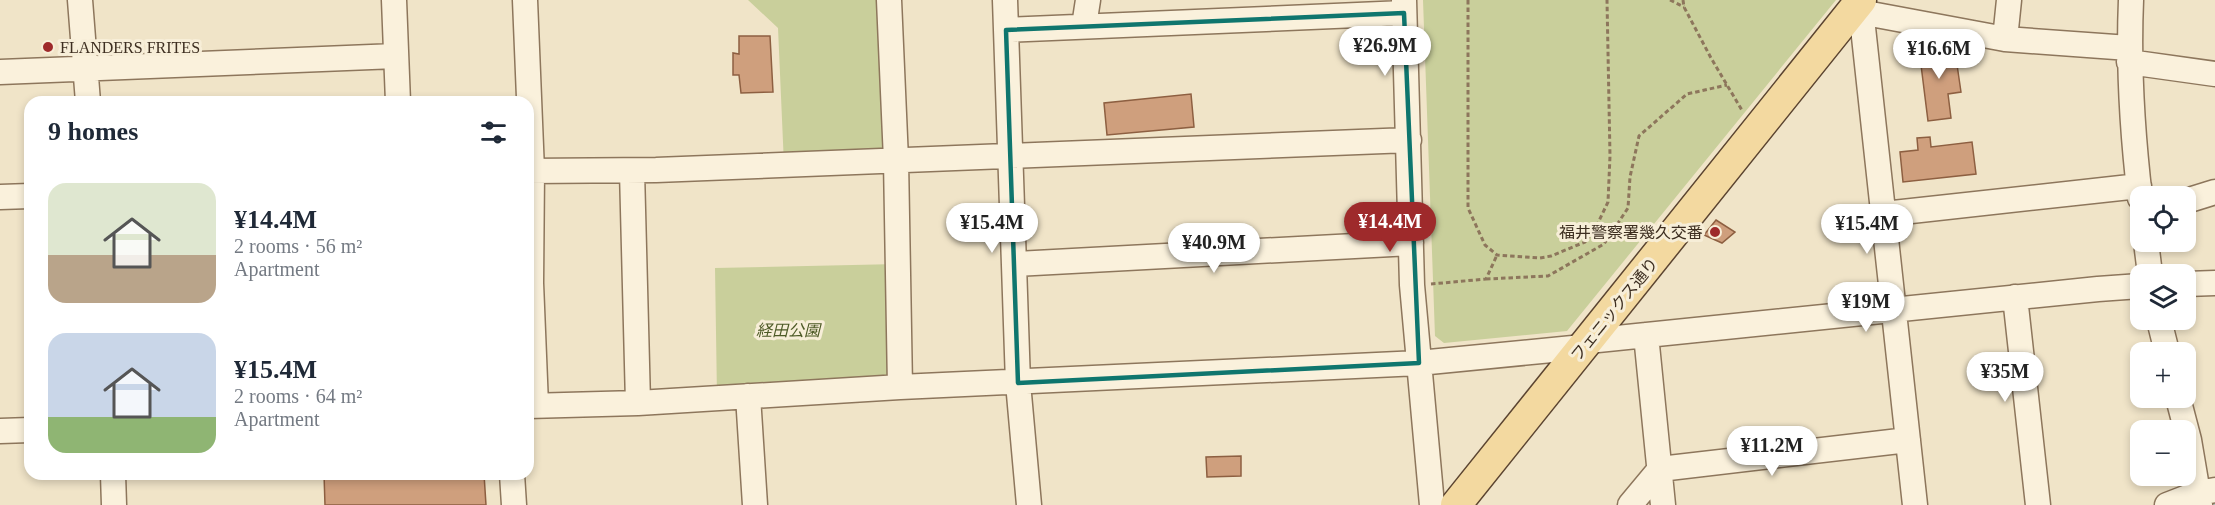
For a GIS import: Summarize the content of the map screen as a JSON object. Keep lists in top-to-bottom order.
{
  "streets": {
    "main road": ["フェニックス通り"]
  },
  "parks": ["経田公園"],
  "places": ["FLANDERS FRITES", "福井警察署幾久交番"],
  "page": {
    "price": [
      "¥26.9M",
      "¥16.6M",
      "¥14.4M",
      "¥15.4M",
      "¥15.4M",
      "¥40.9M",
      "¥19M",
      "¥35M",
      "¥11.2M"
    ],
    "heading": "9 homes",
    "list": [
      {
        "name": "¥14.4M",
        "note": "2 rooms · 56 m² · Apartment"
      },
      {
        "name": "¥15.4M",
        "note": "2 rooms · 64 m² · Apartment"
      }
    ],
    "map_buttons": ["+", "−"]
  }
}
